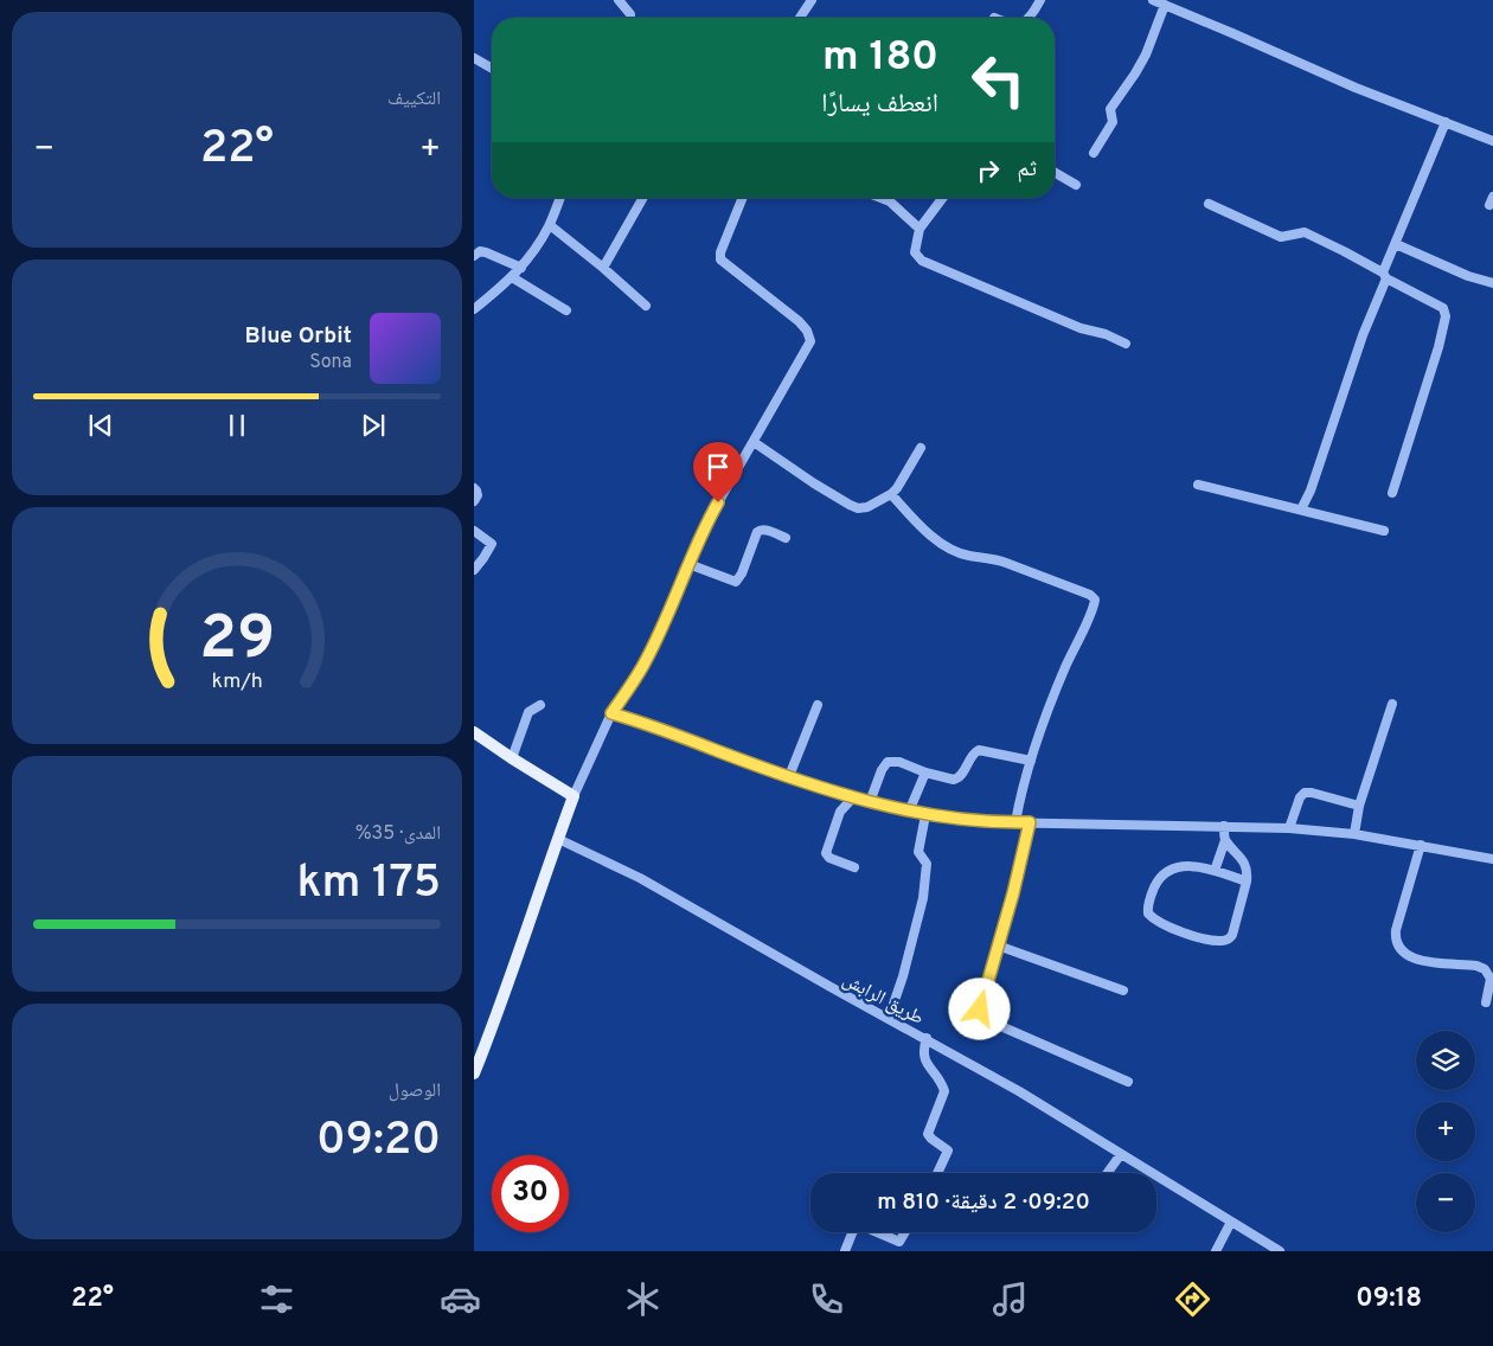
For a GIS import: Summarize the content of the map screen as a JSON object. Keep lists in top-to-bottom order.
{
  "streets": {
    "street": ["طريق الرابش"]
  },
  "page": {
    "tile": [
      "التكييف",
      ["المدى · 35%", "175 km"],
      ["الوصول", "09:20"]
    ],
    "turn": ["180 m", "انعطف يسارًا"],
    "heat": ["−", "22°", "+"],
    "then": "ثم",
    "song": ["Blue Orbit", "Sona"],
    "map_buttons": ["+", "−"],
    "limit": "30",
    "trip": "09:20 · 2 دقيقة · 810 m",
    "tabs": ["09:18", "22°"],
    "gauge": ["29", "km/h"]
  }
}
